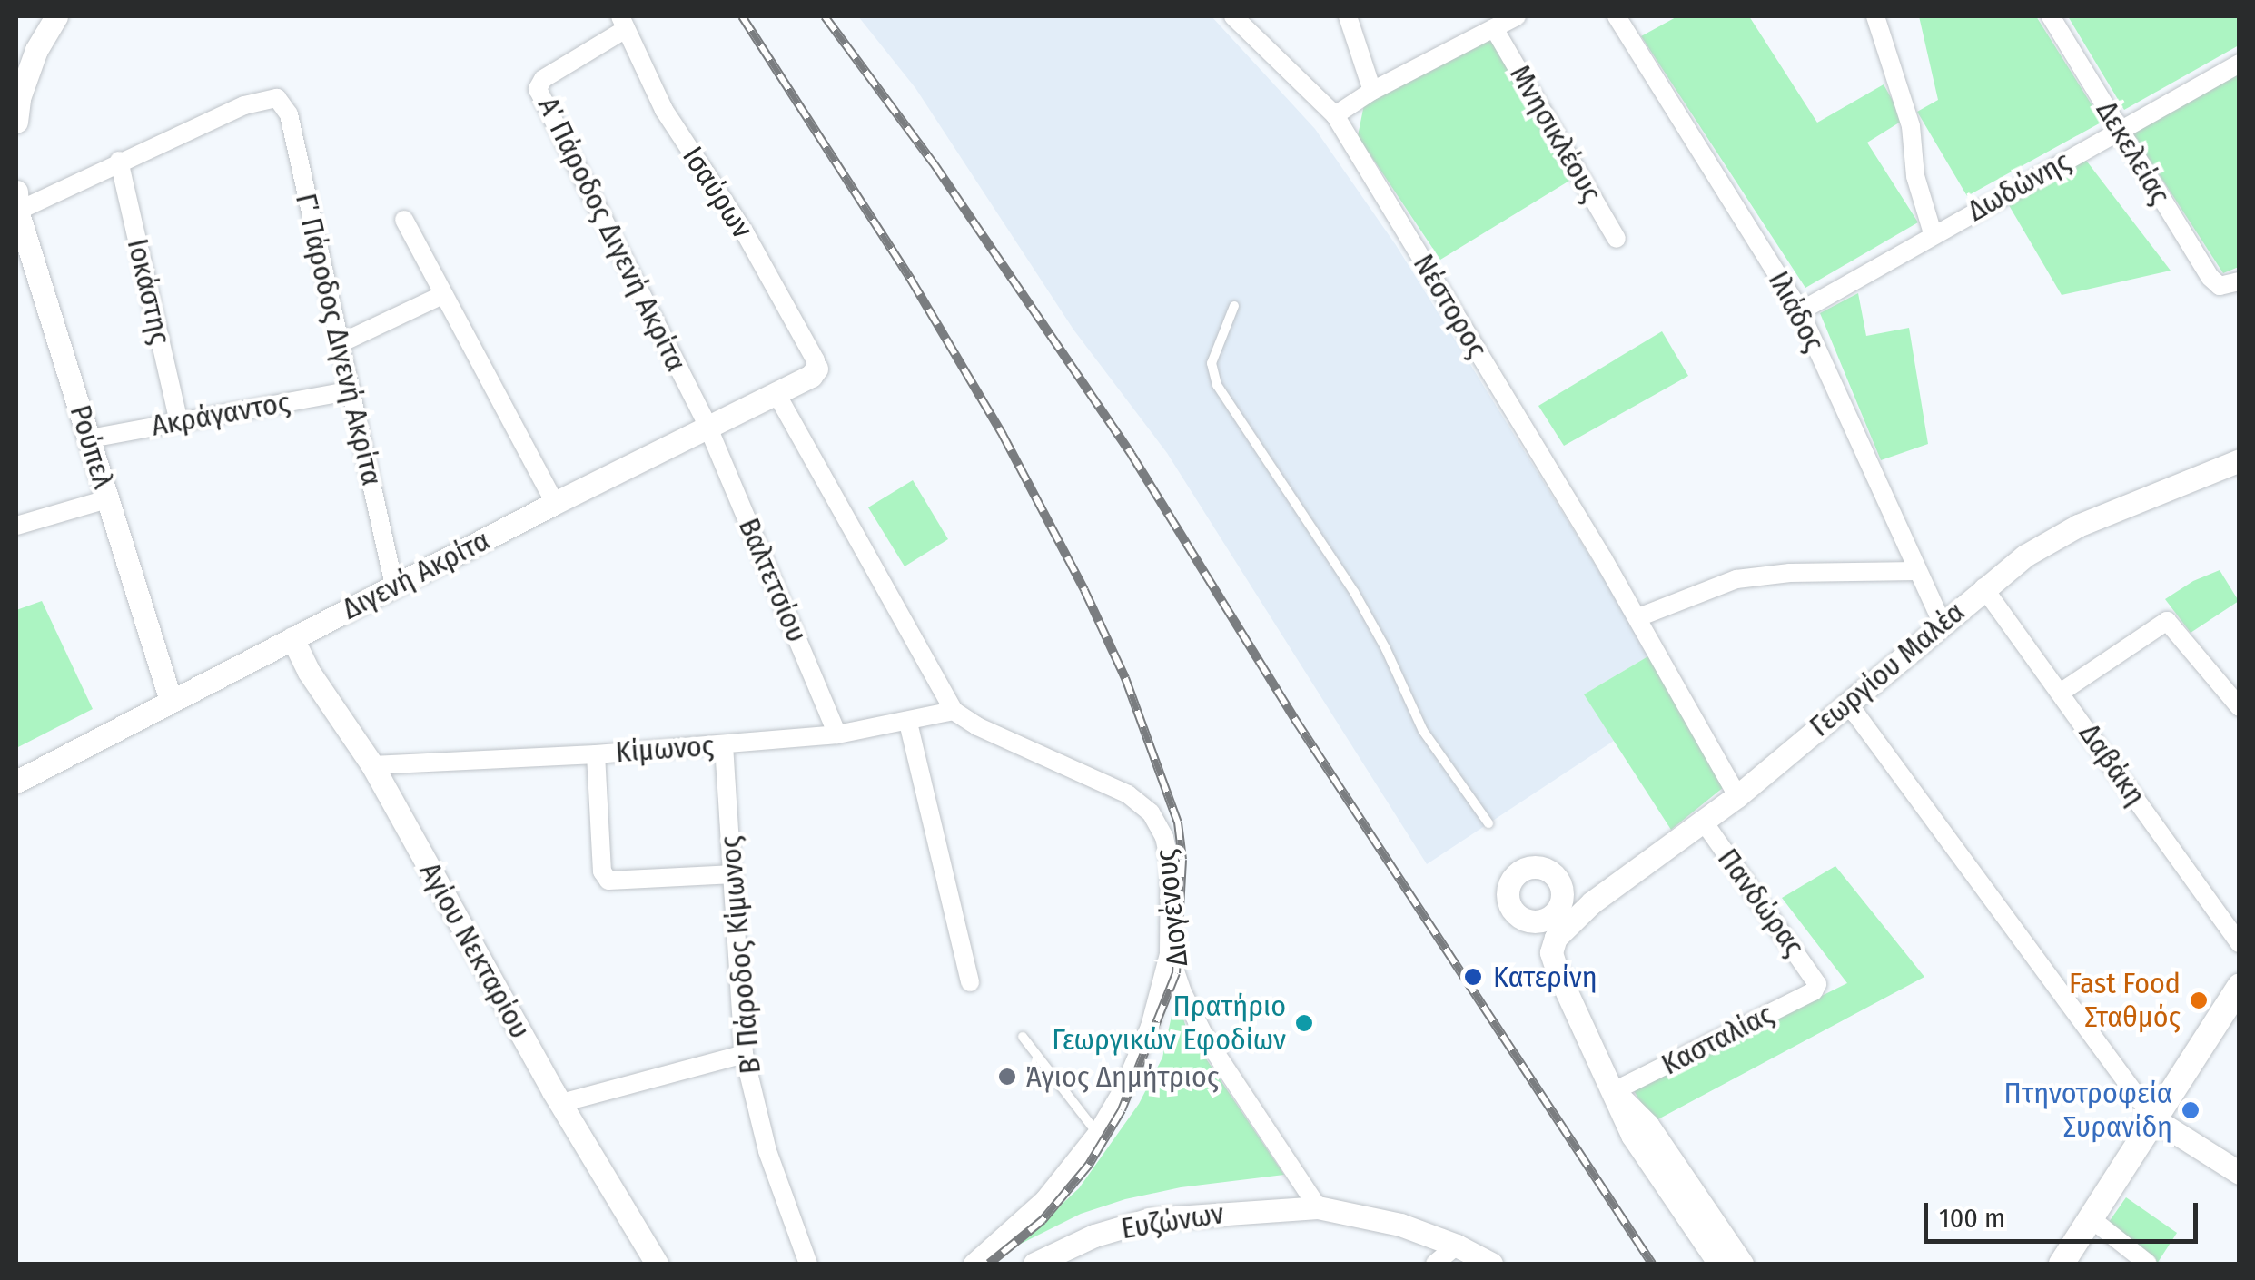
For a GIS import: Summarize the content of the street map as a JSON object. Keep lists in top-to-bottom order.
{
  "streets": {
    "street": [
      "Μνησικλέους",
      "Δεκελείας",
      "Δωδώνης",
      "Ισαύρων",
      "Α΄ Πάροδος Διγενή Ακρίτα",
      "Ιοκάστης",
      "Νέστορος",
      "Ιλιάδος",
      "Γ΄ Πάροδος Διγενή Ακρίτα",
      "Ακράγαντος",
      "Ρούπελ",
      "Διγενή Ακρίτα",
      "Βαλτετσίου",
      "Γεωργίου Μαλέα",
      "Κίμωνος",
      "Δαβάκη",
      "Πανδώρας",
      "Διογένους",
      "Αγίου Νεκταρίου",
      "Β΄ Πάροδος Κίμωνος",
      "Κασταλίας",
      "Ευζώνων"
    ]
  },
  "crossings": [
    ["Δεκελείας", "Δωδώνης"],
    ["Δωδώνης", "Ιλιάδος"],
    ["Ισαύρων", "Α΄ Πάροδος Διγενή Ακρίτα"],
    ["Ισαύρων", "Διγενή Ακρίτα"],
    ["Α΄ Πάροδος Διγενή Ακρίτα", "Διγενή Ακρίτα"],
    ["Α΄ Πάροδος Διγενή Ακρίτα", "Βαλτετσίου"],
    ["Ιοκάστης", "Γ΄ Πάροδος Διγενή Ακρίτα"],
    ["Ιοκάστης", "Ακράγαντος"],
    ["Νέστορος", "Γεωργίου Μαλέα"],
    ["Ιλιάδος", "Γεωργίου Μαλέα"],
    ["Γ΄ Πάροδος Διγενή Ακρίτα", "Ακράγαντος"],
    ["Γ΄ Πάροδος Διγενή Ακρίτα", "Διγενή Ακρίτα"],
    ["Ακράγαντος", "Ρούπελ"],
    ["Ρούπελ", "Διγενή Ακρίτα"],
    ["Διγενή Ακρίτα", "Βαλτετσίου"],
    ["Διγενή Ακρίτα", "Διογένους"],
    ["Διγενή Ακρίτα", "Αγίου Νεκταρίου"],
    ["Βαλτετσίου", "Κίμωνος"],
    ["Γεωργίου Μαλέα", "Δαβάκη"],
    ["Γεωργίου Μαλέα", "Πανδώρας"],
    ["Κίμωνος", "Διογένους"],
    ["Κίμωνος", "Αγίου Νεκταρίου"],
    ["Κίμωνος", "Β΄ Πάροδος Κίμωνος"],
    ["Πανδώρας", "Κασταλίας"],
    ["Διογένους", "Ευζώνων"]
  ],
  "places": [
    "Κατερίνη",
    "Fast Food Σταθμός",
    "Πρατήριο Γεωργικών Εφοδίων",
    "Άγιος Δημήτριος",
    "Πτηνοτροφεία Συρανίδη"
  ],
  "scale_bar": "100 m"
}
